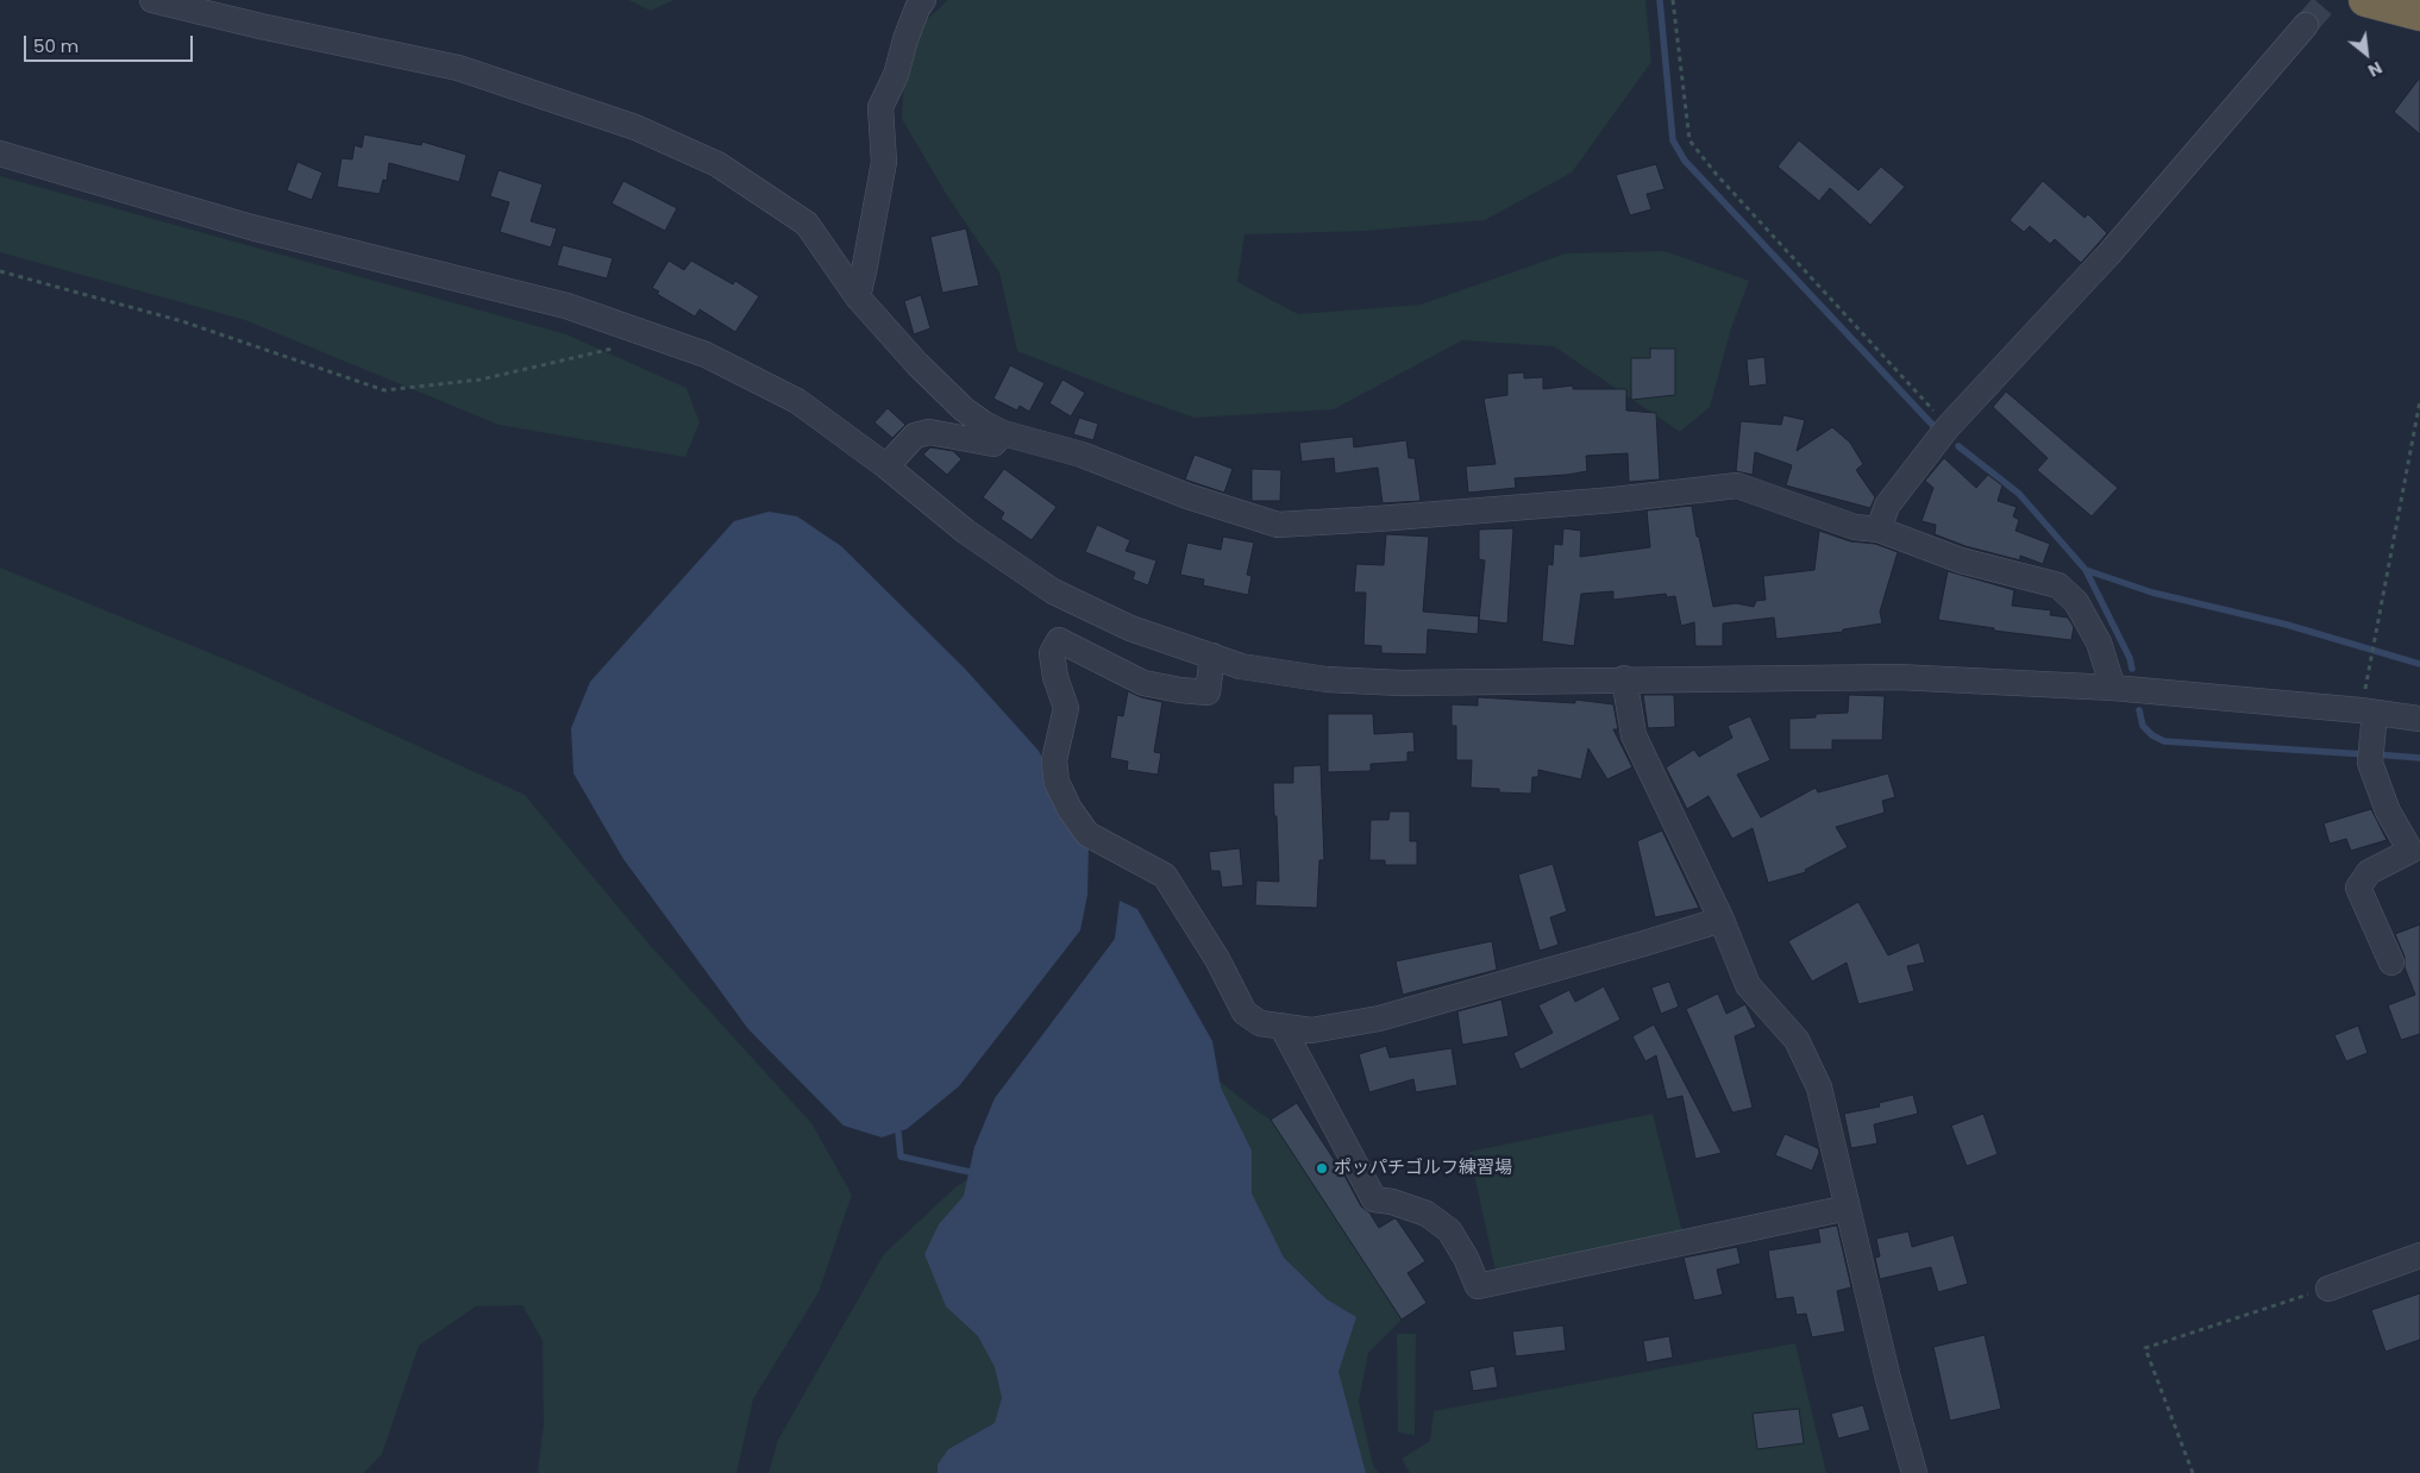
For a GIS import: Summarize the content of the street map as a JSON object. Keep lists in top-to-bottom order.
{
  "places": ["ポッパチゴルフ練習場"],
  "scale_bar": "50 m",
  "north": "bottom right"
}
